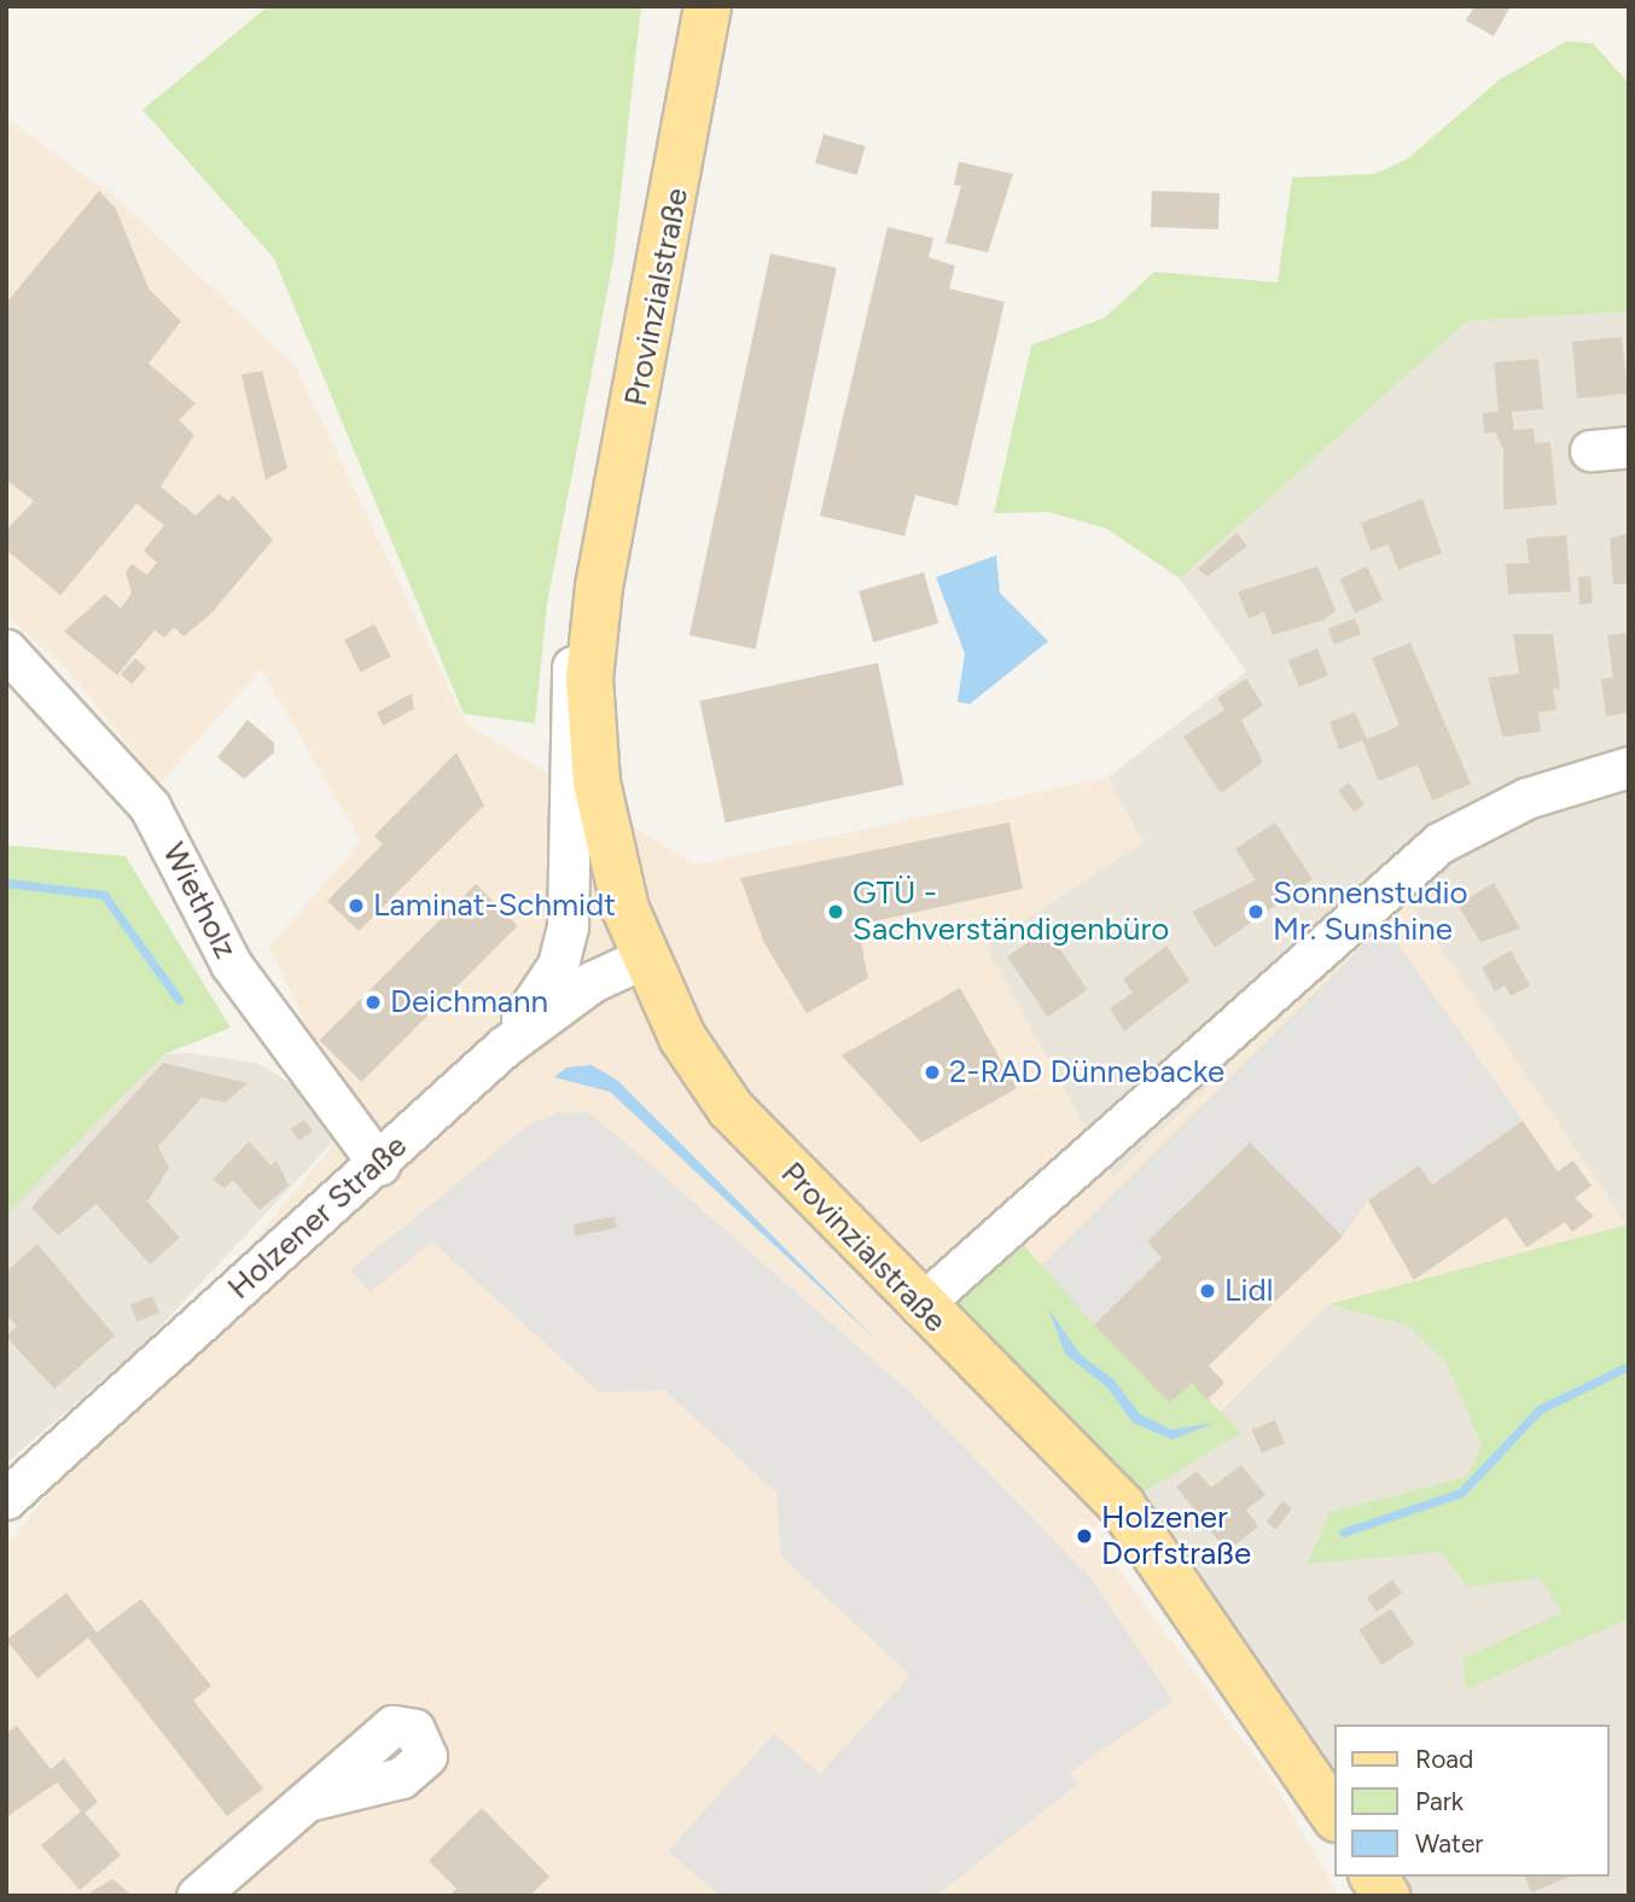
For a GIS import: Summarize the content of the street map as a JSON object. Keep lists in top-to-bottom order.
{
  "streets": {
    "main road": ["Provinzialstraße"],
    "street": ["Wietholz", "Holzener Straße"]
  },
  "crossings": [
    ["Provinzialstraße", "Holzener Straße"],
    ["Wietholz", "Holzener Straße"]
  ],
  "places": [
    "Laminat-Schmidt",
    "GTÜ - Sachverständigenbüro",
    "Sonnenstudio Mr. Sunshine",
    "Deichmann",
    "2-RAD Dünnebacke",
    "Lidl",
    "Holzener Dorfstraße"
  ],
  "legend": ["Road", "Park", "Water"]
}
